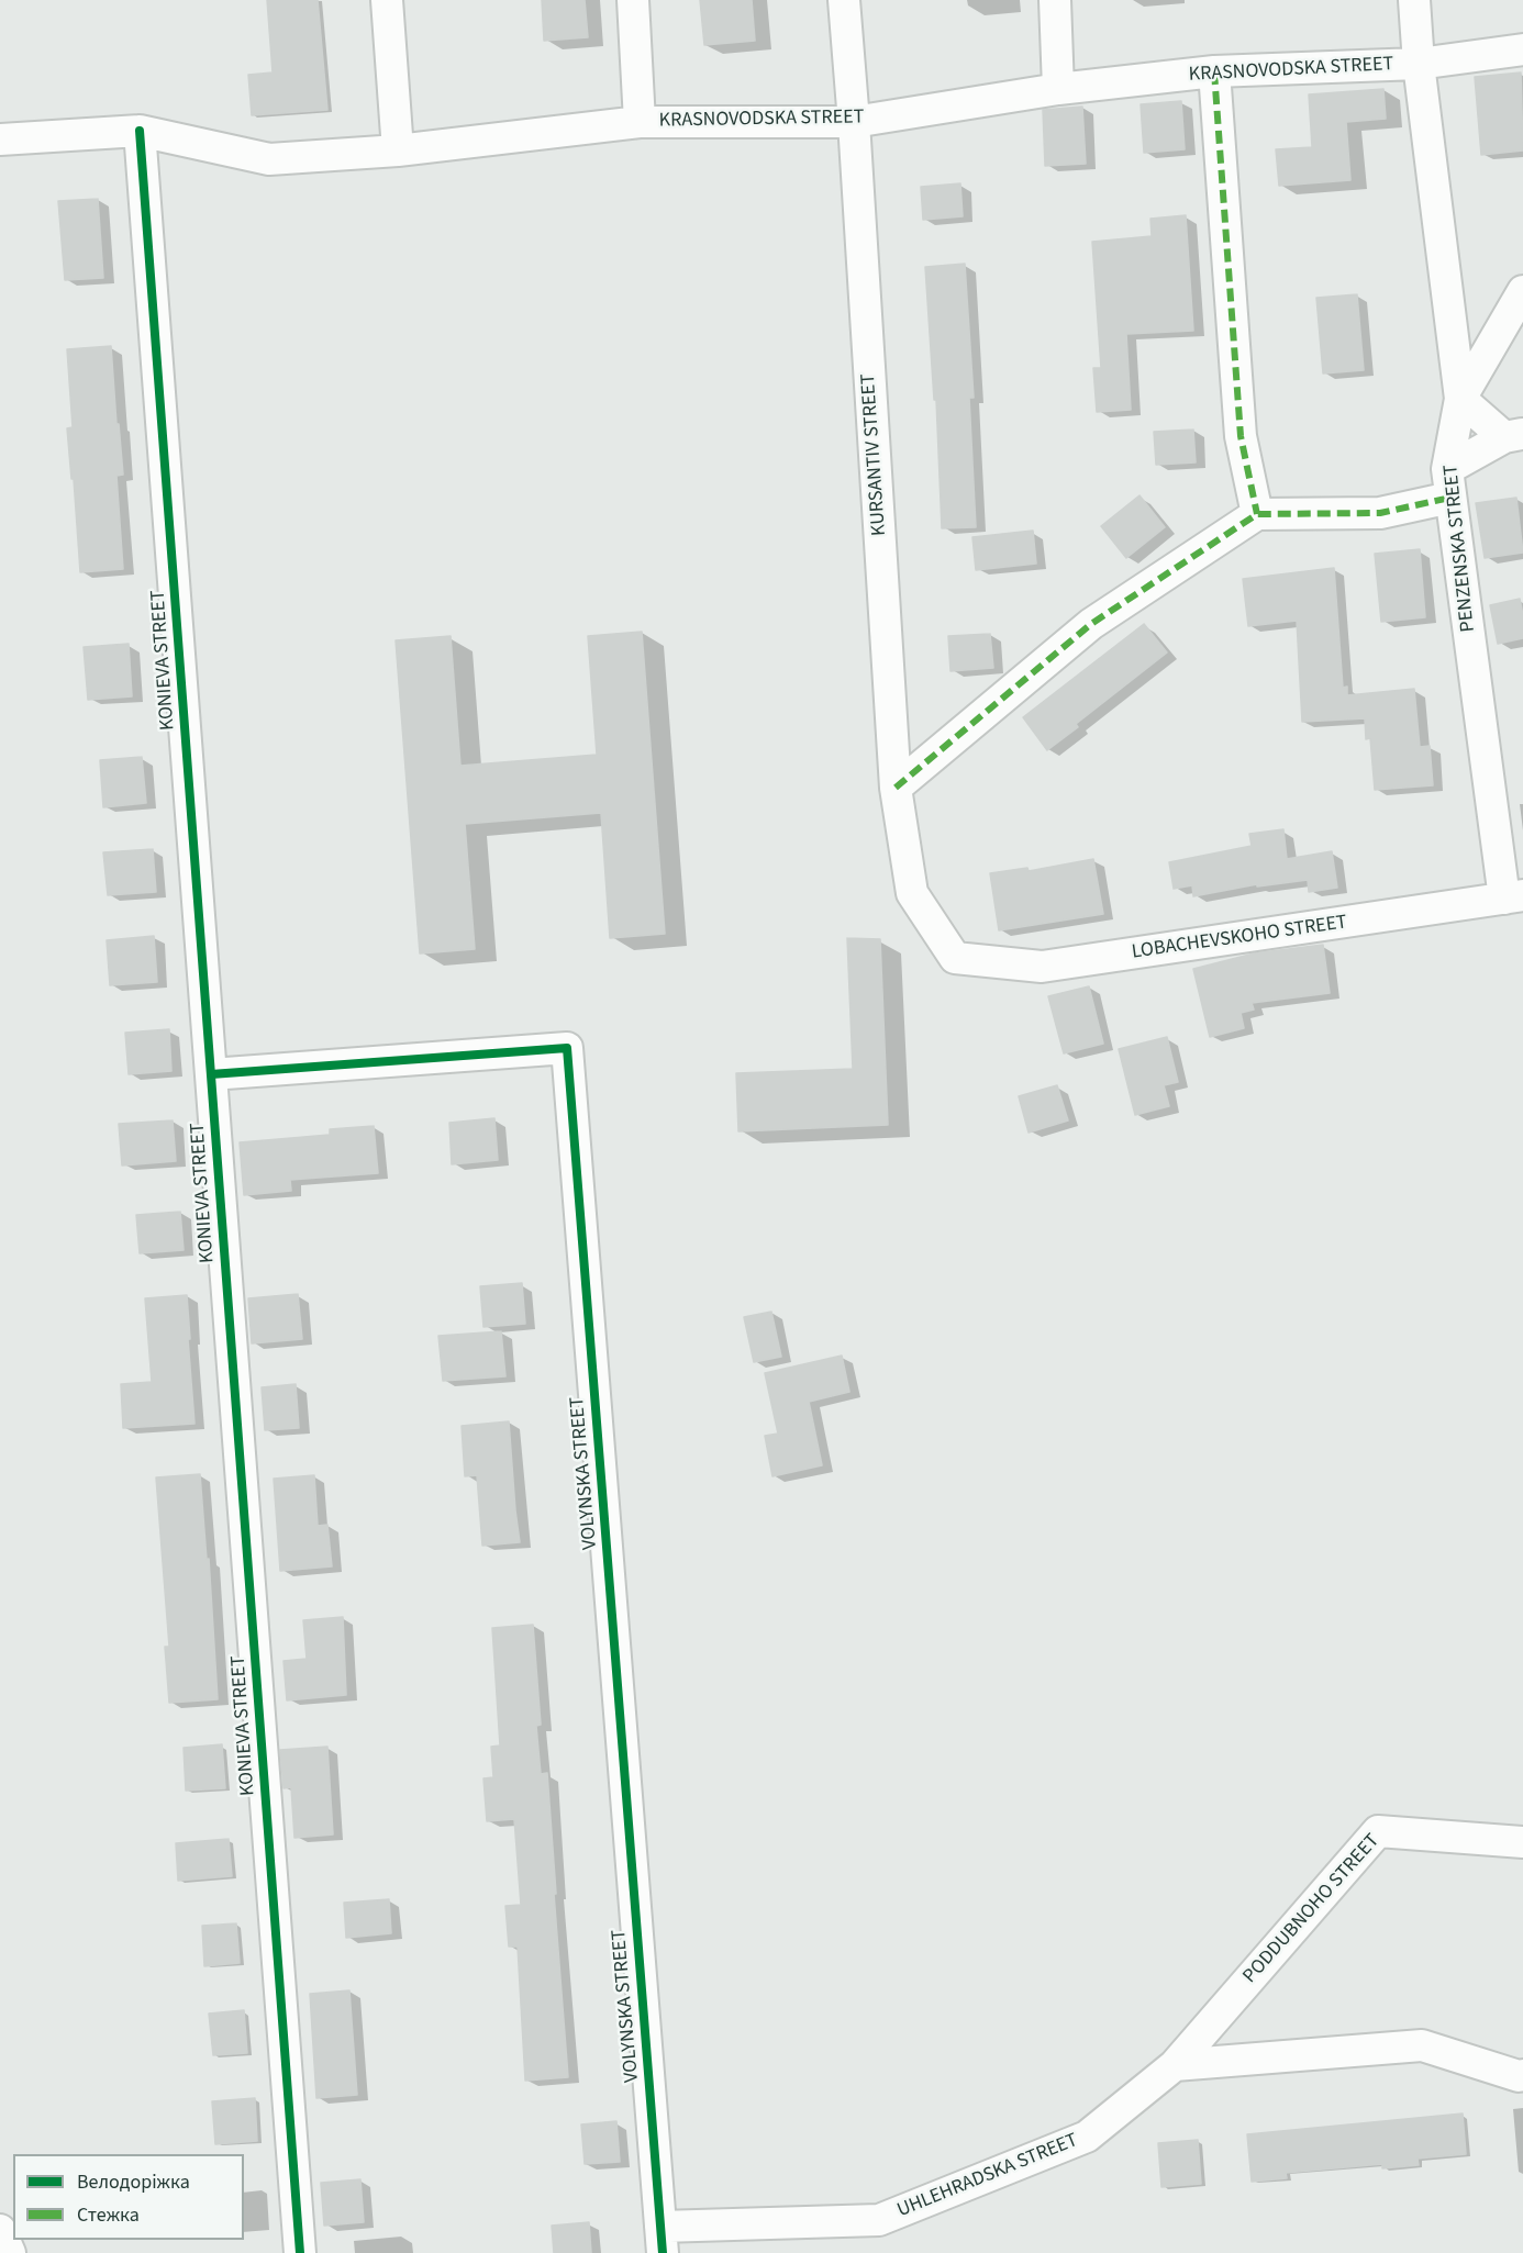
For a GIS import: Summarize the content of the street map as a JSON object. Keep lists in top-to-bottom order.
{
  "streets": {
    "street": [
      "KRASNOVODSKA STREET",
      "KURSANTIV STREET",
      "PENZENSKA STREET",
      "KONIEVA STREET",
      "LOBACHEVSKOHO STREET",
      "VOLYNSKA STREET",
      "PODDUBNOHO STREET",
      "UHLEHRADSKA STREET"
    ]
  },
  "crossings": [
    ["KRASNOVODSKA STREET", "KURSANTIV STREET"],
    ["KRASNOVODSKA STREET", "PENZENSKA STREET"],
    ["KRASNOVODSKA STREET", "KONIEVA STREET"],
    ["KURSANTIV STREET", "LOBACHEVSKOHO STREET"],
    ["PENZENSKA STREET", "LOBACHEVSKOHO STREET"],
    ["KONIEVA STREET", "VOLYNSKA STREET"],
    ["VOLYNSKA STREET", "UHLEHRADSKA STREET"],
    ["PODDUBNOHO STREET", "UHLEHRADSKA STREET"]
  ],
  "legend": ["Велодоріжка", "Стежка"]
}
